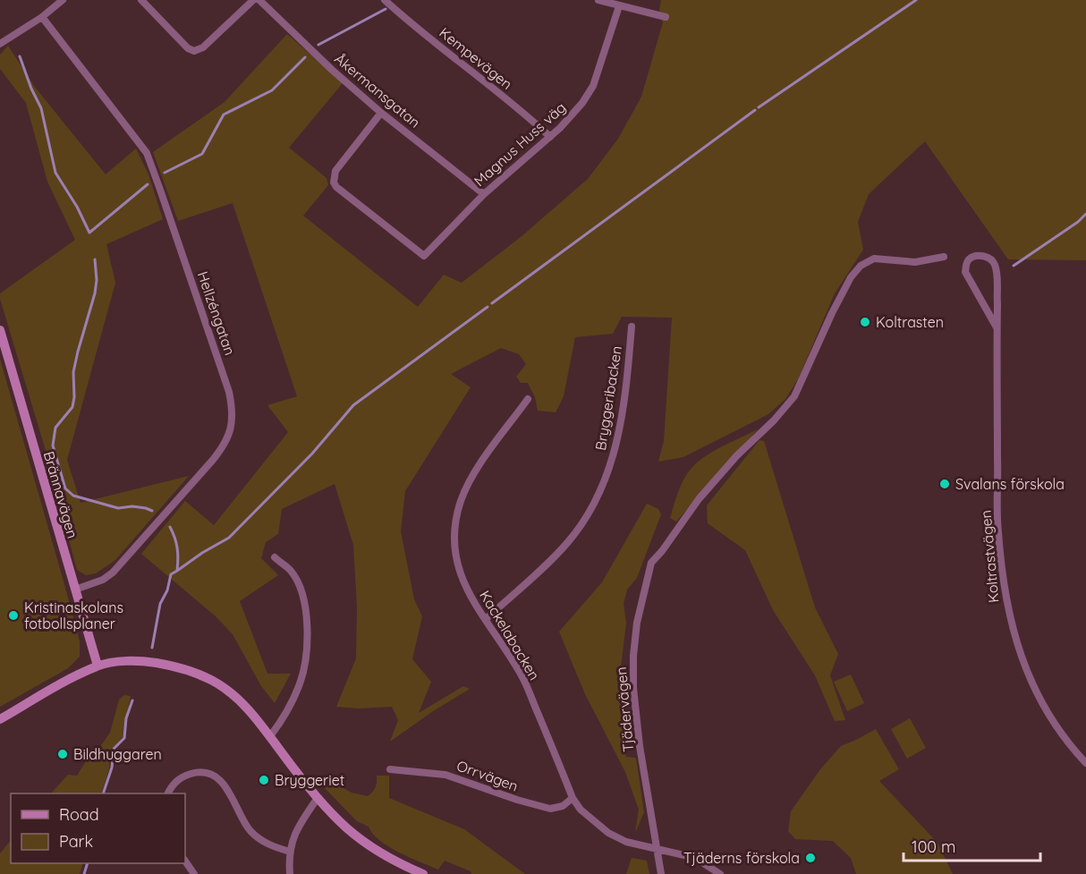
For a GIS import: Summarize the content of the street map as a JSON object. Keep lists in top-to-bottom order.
{
  "streets": {
    "main road": ["Brännavägen"],
    "street": [
      "Kempevägen",
      "Åkermansgatan",
      "Magnus Huss väg",
      "Hellzéngatan",
      "Bryggeribacken",
      "Koltrastvägen",
      "Kackelabacken",
      "Tjädervägen",
      "Orrvägen"
    ]
  },
  "crossings": [
    ["Kempevägen", "Magnus Huss väg"],
    ["Åkermansgatan", "Magnus Huss väg"],
    ["Hellzéngatan", "Brännavägen"],
    ["Bryggeribacken", "Kackelabacken"],
    ["Kackelabacken", "Tjädervägen"],
    ["Kackelabacken", "Orrvägen"]
  ],
  "places": [
    "Koltrasten",
    "Svalans förskola",
    "Kristinaskolans fotbollsplaner",
    "Bildhuggaren",
    "Bryggeriet",
    "Tjäderns förskola"
  ],
  "legend": ["Road", "Park"],
  "scale_bar": "100 m"
}
